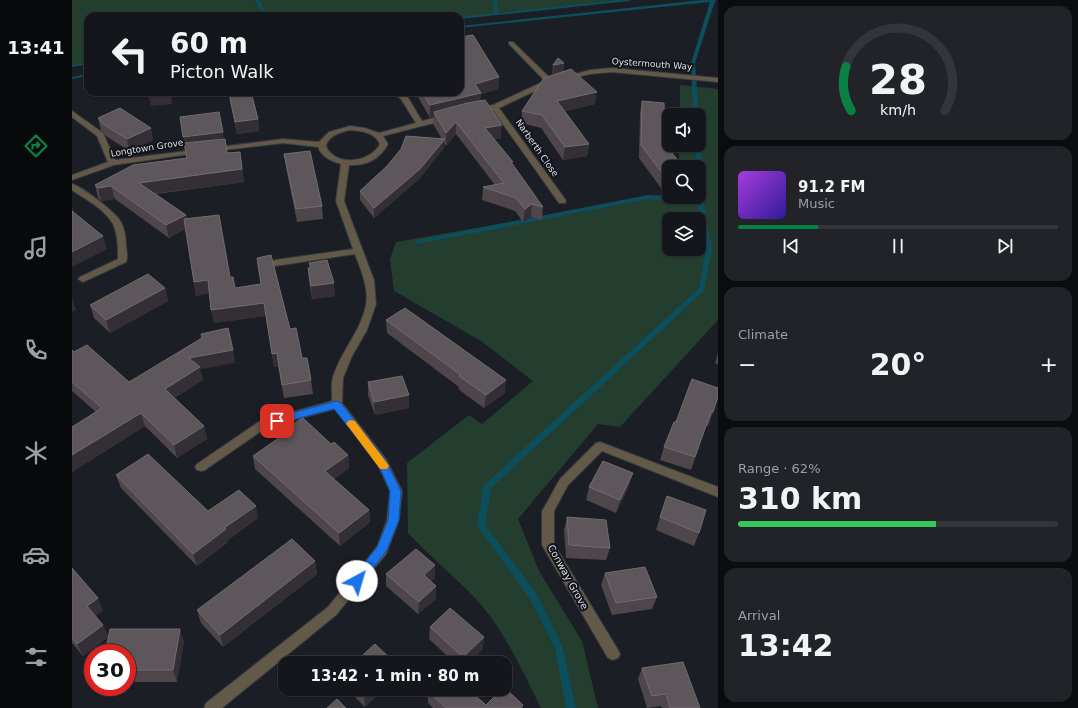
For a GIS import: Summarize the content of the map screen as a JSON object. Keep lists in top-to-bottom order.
{
  "streets": {
    "street": [
      "Oystermouth Way",
      "Longtown Grove",
      "Narberth Close",
      "Conway Grove"
    ]
  },
  "crossings": [
    ["Oystermouth Way", "Narberth Close"]
  ],
  "page": {
    "tabs": "13:41",
    "turn": ["60 m", "Picton Walk"],
    "song": ["91.2 FM", "Music"],
    "tile": [
      "Climate",
      ["Range · 62%", "310 km"],
      ["Arrival", "13:42"]
    ],
    "heat": ["−", "20°", "+"],
    "limit": "30",
    "trip": "13:42 · 1 min · 80 m",
    "gauge": ["28", "km/h"]
  }
}
